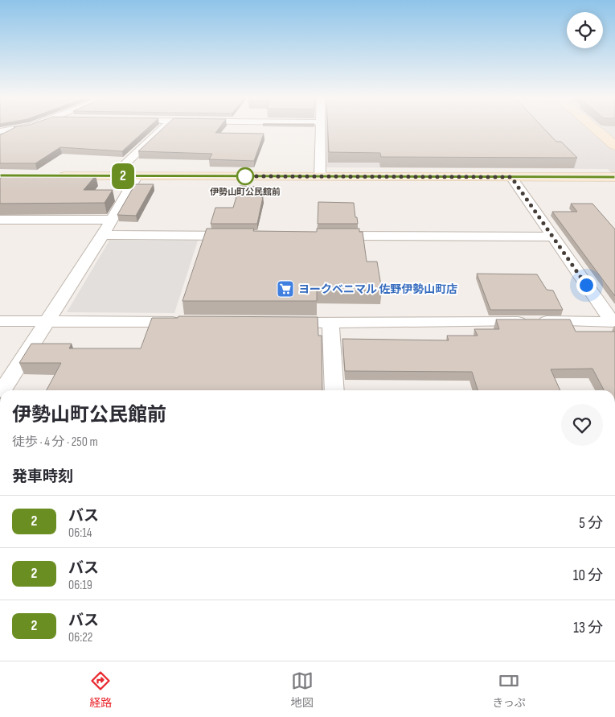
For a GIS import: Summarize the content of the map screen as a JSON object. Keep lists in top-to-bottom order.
{
  "places": {
    "other": ["伊勢山町公民館前"],
    "supermarket": ["ヨークベニマル 佐野伊勢山町店"]
  },
  "lines": ["bus line 2"],
  "page": {
    "on_map": "2",
    "heading": [
      ["伊勢山町公民館前", "徒歩 · 4 分 · 250 m"],
      "発車時刻"
    ],
    "list": [
      {
        "mark": "2",
        "name": "バス",
        "note": "06:14",
        "value": "5 分"
      },
      {
        "mark": "2",
        "name": "バス",
        "note": "06:19",
        "value": "10 分"
      },
      {
        "mark": "2",
        "name": "バス",
        "note": "06:22",
        "value": "13 分"
      }
    ],
    "tabs": ["経路", "地図", "きっぷ"]
  }
}
